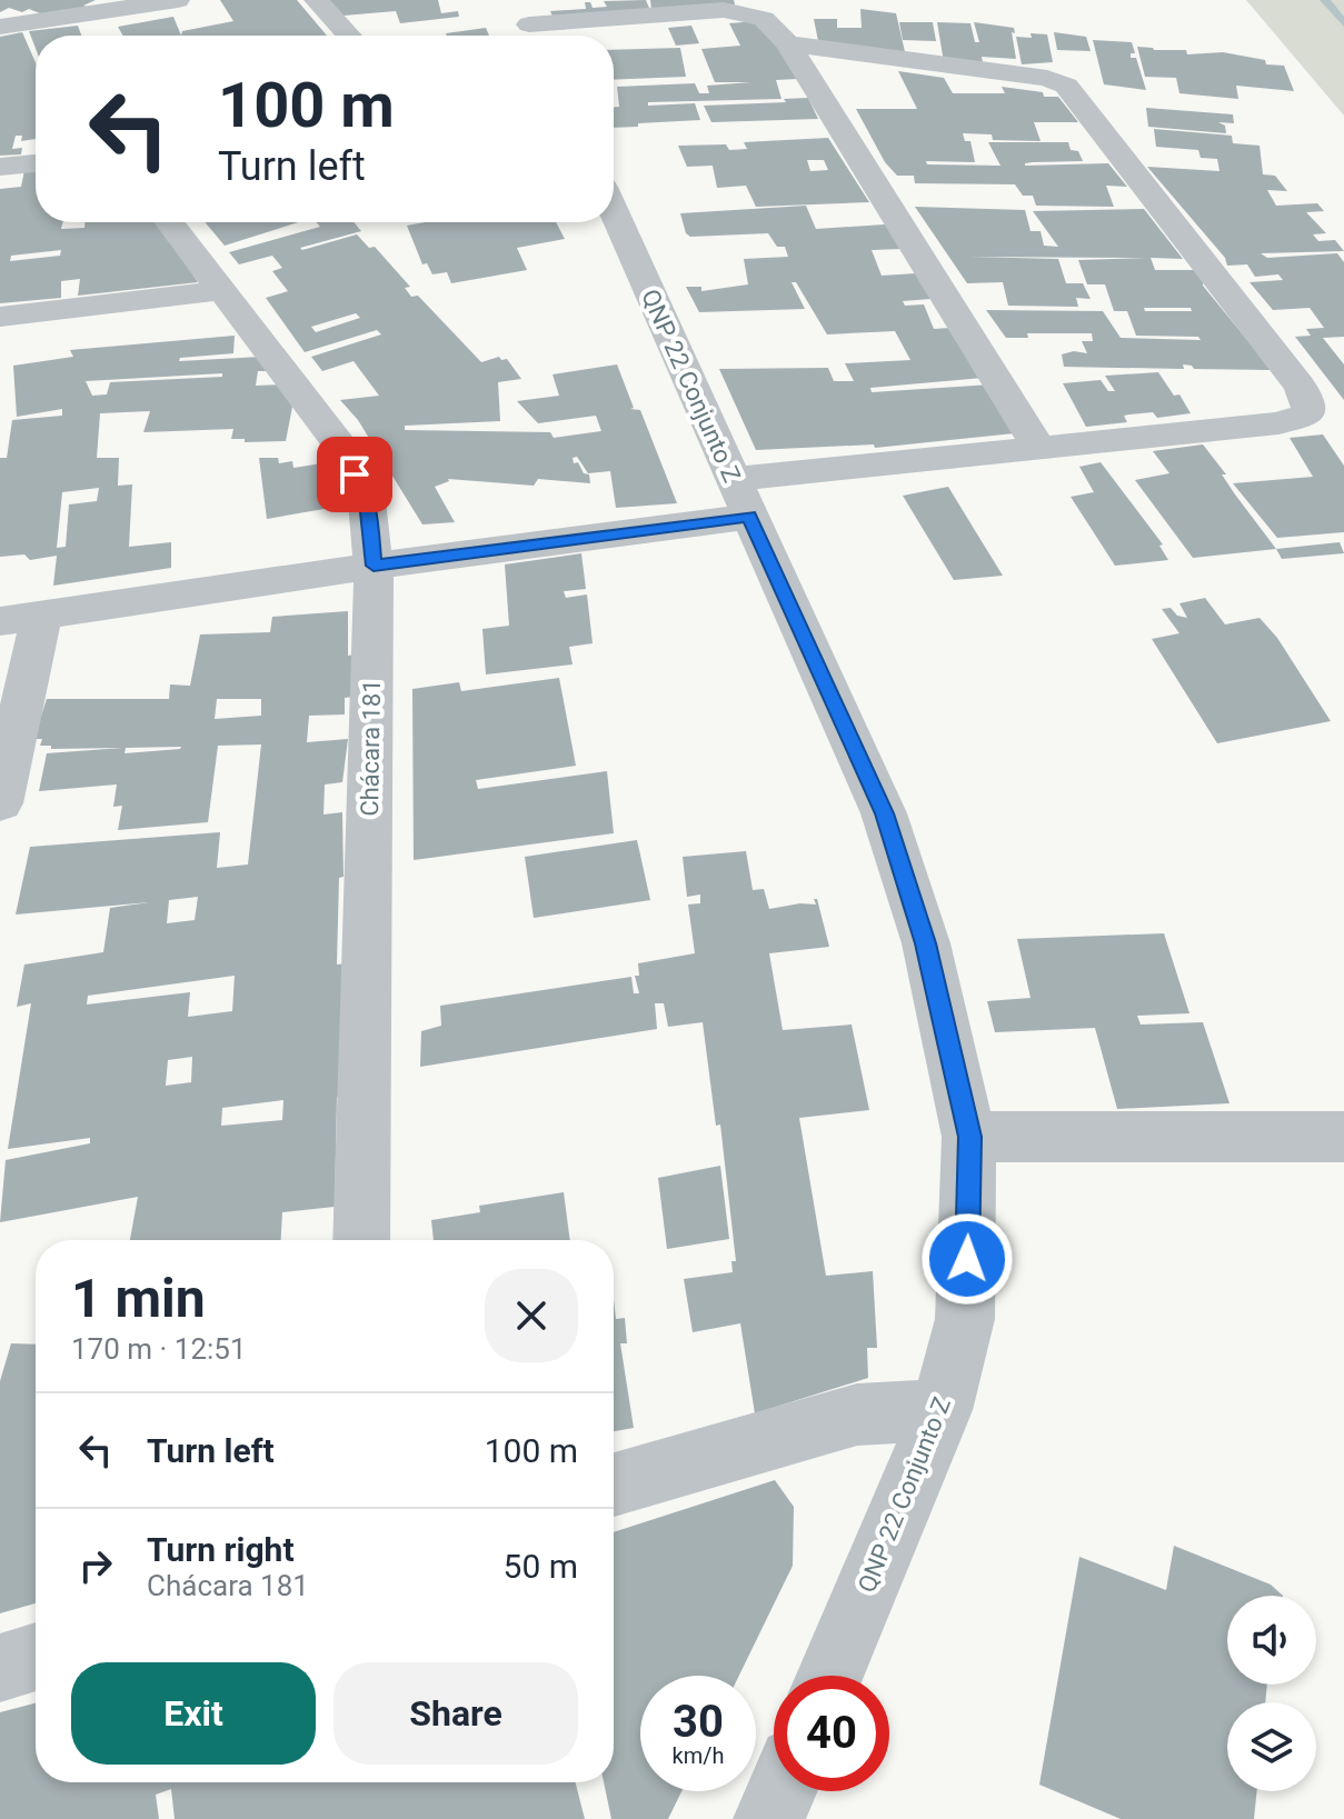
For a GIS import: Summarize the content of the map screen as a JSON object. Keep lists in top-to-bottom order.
{
  "streets": {
    "street": ["QNP 22 Conjunto Z", "Chácara 181"]
  },
  "page": {
    "turn": ["100 m", "Turn left"],
    "heading": ["1 min", "170 m · 12:51"],
    "list": [
      {
        "name": "Turn left",
        "value": "100 m"
      },
      {
        "name": "Turn right",
        "note": "Chácara 181",
        "value": "50 m"
      }
    ],
    "buttons": ["Exit", "Share"],
    "speed": "30 km/h",
    "limit": "40"
  }
}
